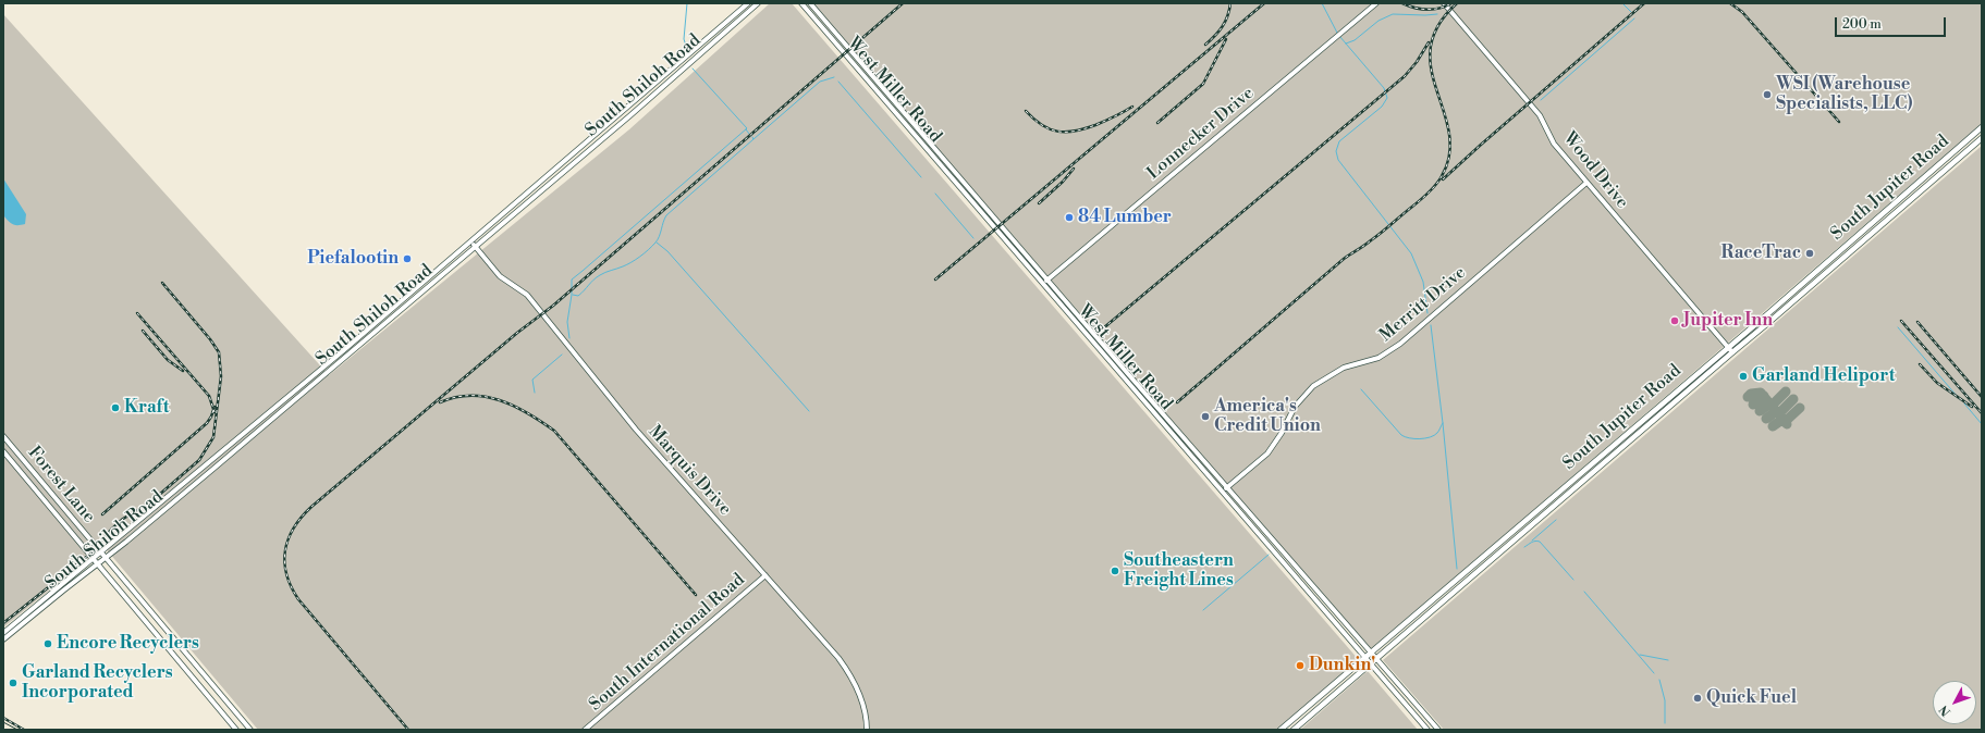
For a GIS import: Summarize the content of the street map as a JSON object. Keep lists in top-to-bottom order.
{
  "streets": {
    "main road": [
      "South Shiloh Road",
      "West Miller Road",
      "Lonnecker Drive",
      "Wood Drive",
      "South Jupiter Road",
      "Merritt Drive",
      "Marquis Drive",
      "Forest Lane",
      "South International Road"
    ]
  },
  "crossings": [
    ["South Shiloh Road", "Marquis Drive"],
    ["South Shiloh Road", "Forest Lane"],
    ["West Miller Road", "Lonnecker Drive"],
    ["West Miller Road", "South Jupiter Road"],
    ["West Miller Road", "Merritt Drive"],
    ["Wood Drive", "South Jupiter Road"],
    ["Wood Drive", "Merritt Drive"],
    ["Marquis Drive", "South International Road"]
  ],
  "places": [
    "WSI (Warehouse Specialists, LLC)",
    "84 Lumber",
    "RaceTrac",
    "Piefalootin",
    "Jupiter Inn",
    "Garland Heliport",
    "Kraft",
    "America's Credit Union",
    "Southeastern Freight Lines",
    "Encore Recyclers",
    "Dunkin'",
    "Garland Recyclers Incorporated",
    "Quick Fuel"
  ],
  "scale_bar": "200 m",
  "north": "bottom left"
}
